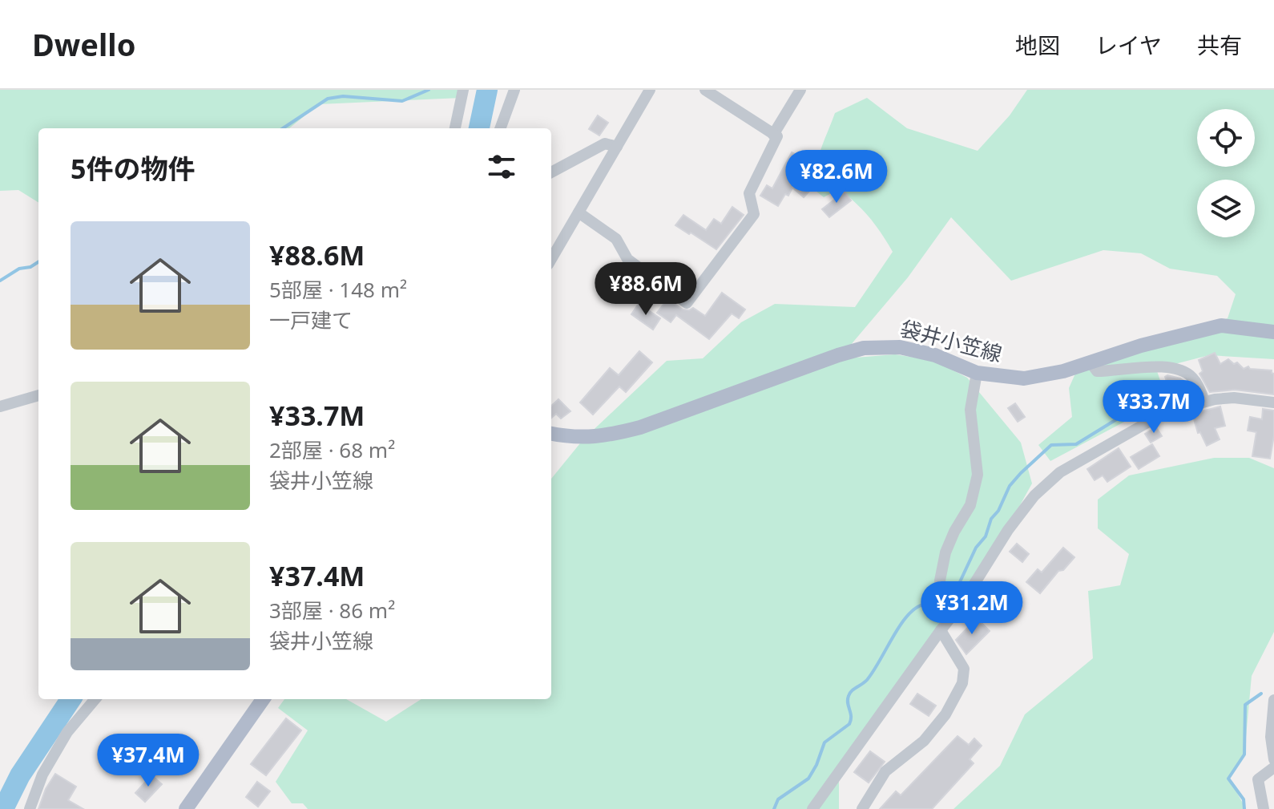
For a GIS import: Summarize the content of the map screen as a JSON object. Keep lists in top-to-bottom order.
{
  "streets": {
    "main road": ["袋井小笠線"]
  },
  "page": {
    "header": "Dwello",
    "nav": ["地図", "レイヤ", "共有"],
    "heading": "5件の物件",
    "price": [
      "¥82.6M",
      "¥88.6M",
      "¥33.7M",
      "¥31.2M",
      "¥37.4M"
    ],
    "list": [
      {
        "name": "¥88.6M",
        "note": "5部屋 · 148 m² · 一戸建て"
      },
      {
        "name": "¥33.7M",
        "note": "2部屋 · 68 m² · 袋井小笠線"
      },
      {
        "name": "¥37.4M",
        "note": "3部屋 · 86 m² · 袋井小笠線"
      }
    ]
  }
}
